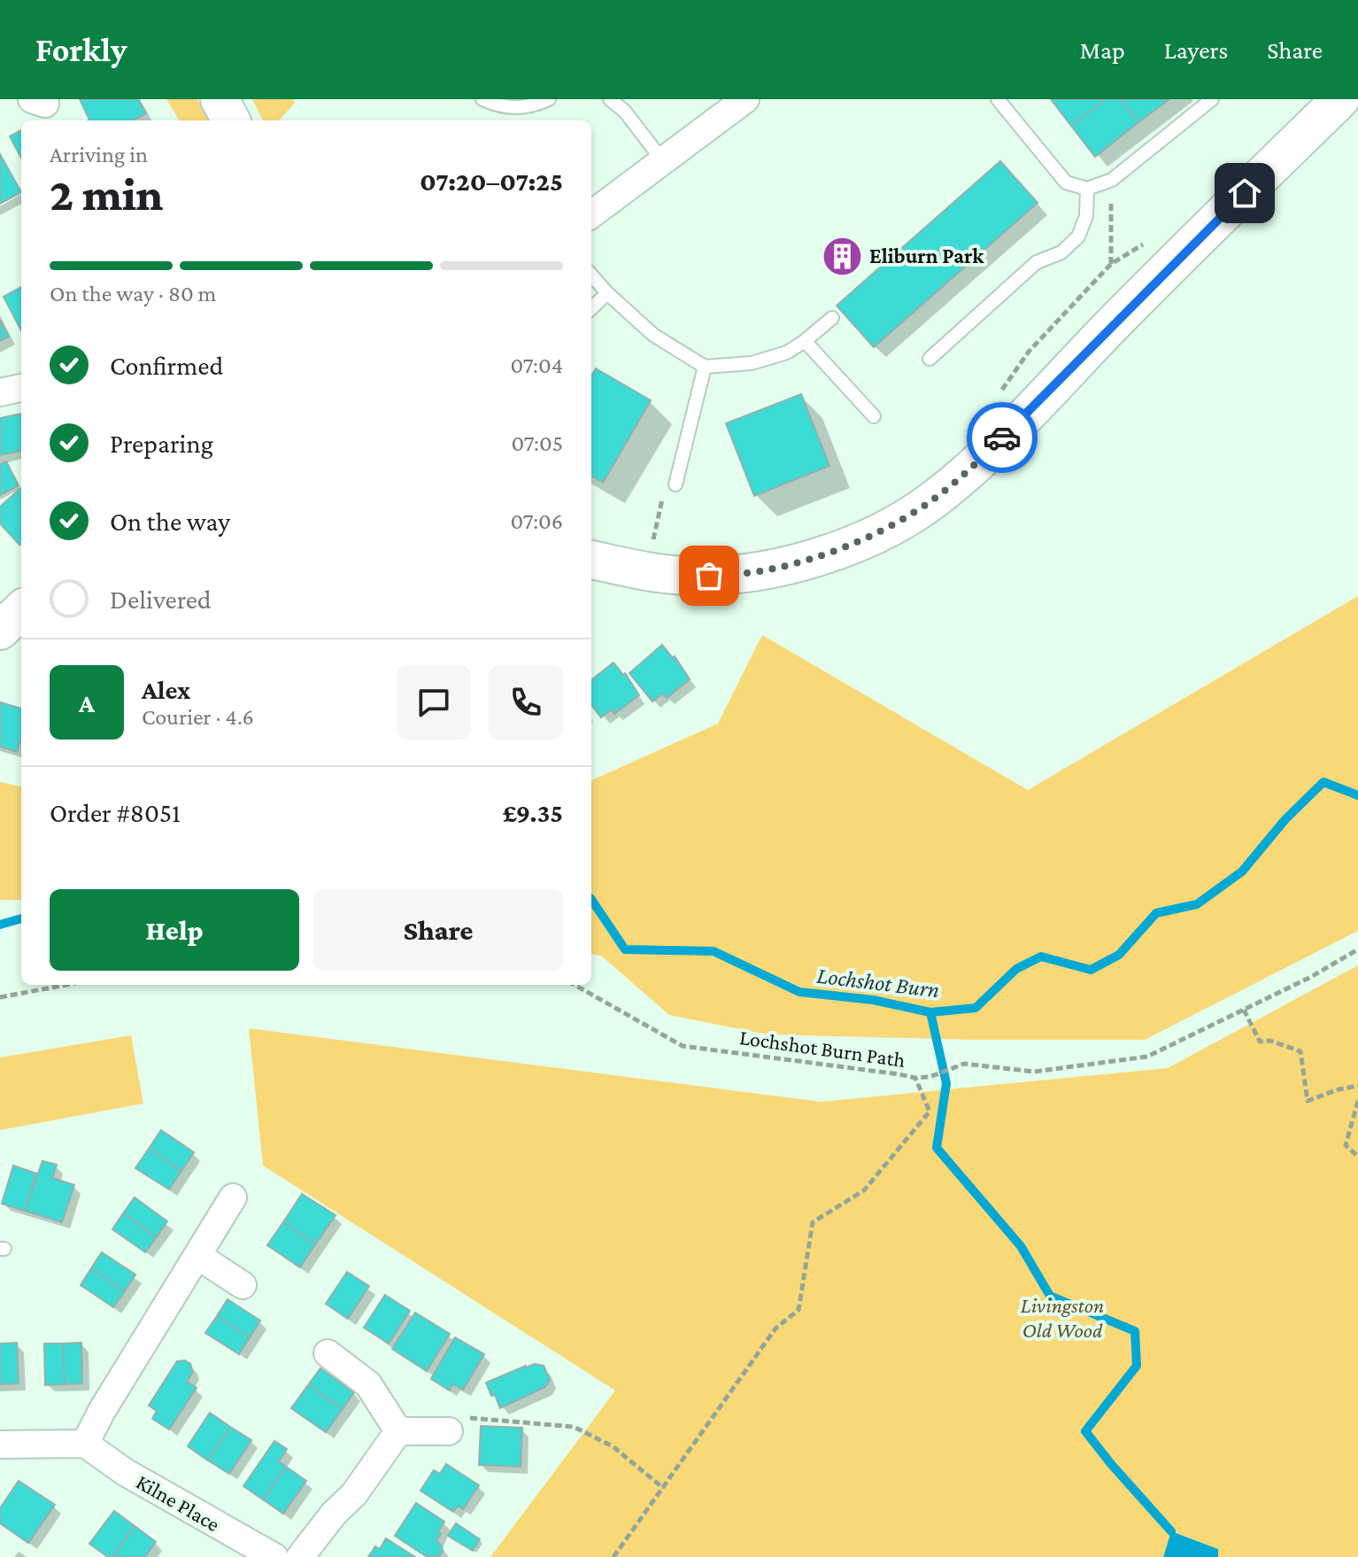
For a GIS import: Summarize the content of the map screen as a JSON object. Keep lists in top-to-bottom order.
{
  "streets": {
    "street": ["Kilne Place"],
    "path": ["Lochshot Burn Path"]
  },
  "water": ["Lochshot Burn"],
  "parks": ["Livingston Old Wood"],
  "places": {
    "building": ["Eliburn Park"]
  },
  "page": {
    "header": "Forkly",
    "nav": ["Map", "Layers", "Share"],
    "heading": ["2 min", "Arriving in", "07:20–07:25"],
    "panel": [
      "Alex",
      "Courier · 4.6",
      "Order #8051",
      "£9.35"
    ],
    "bar": "On the way · 80 m",
    "list": [
      ["Confirmed", "07:04"],
      ["Preparing", "07:05"],
      ["On the way", "07:06"],
      "Delivered"
    ],
    "round": "A",
    "buttons": ["Help", "Share"]
  }
}
